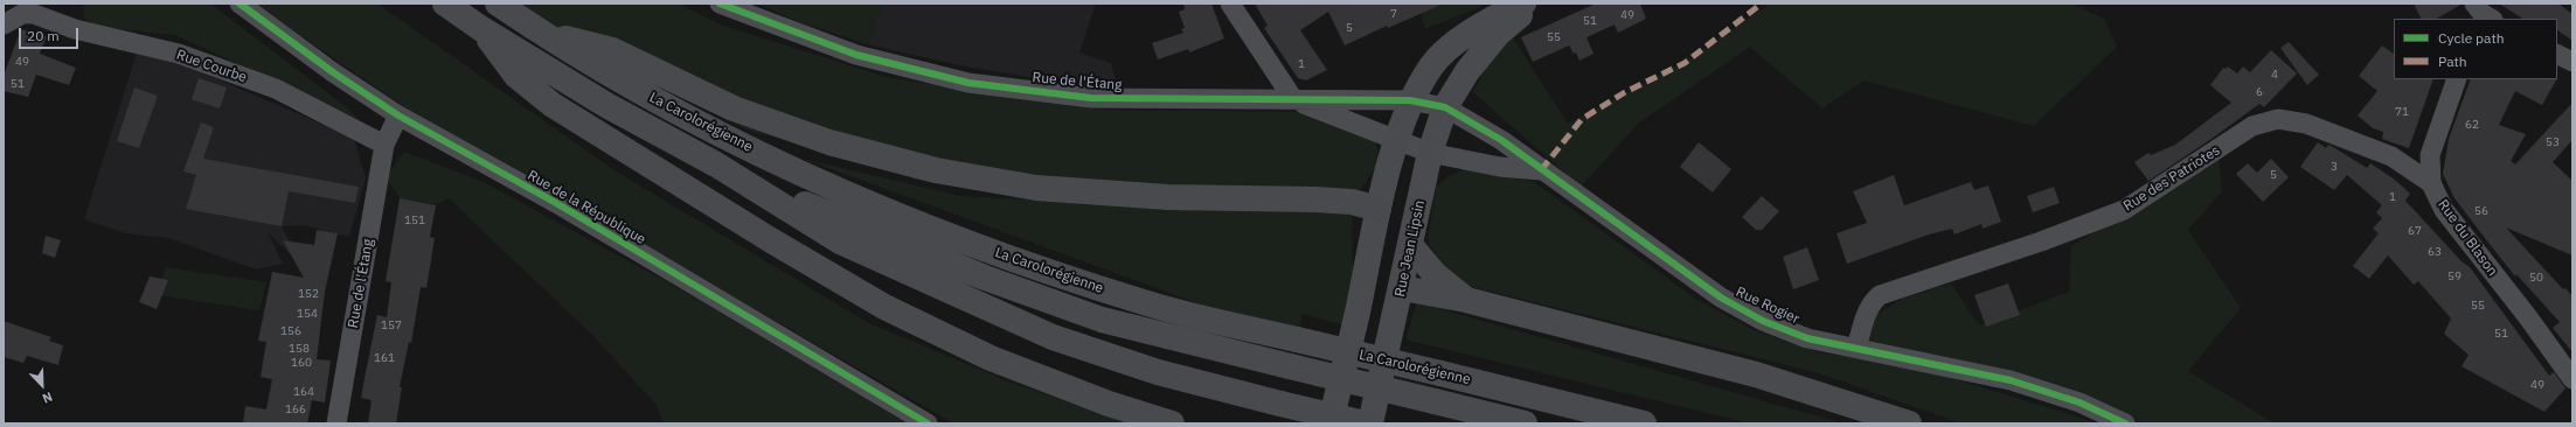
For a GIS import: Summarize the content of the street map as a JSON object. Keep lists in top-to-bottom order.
{
  "streets": {
    "highway": ["La Carolorégienne"],
    "street": [
      "Rue Courbe",
      "Rue de l'Étang",
      "Rue des Patriotes",
      "Rue de la République",
      "Rue du Blason",
      "Rue Jean Lipsin",
      "Rue Rogier"
    ]
  },
  "crossings": [
    ["Rue Courbe", "Rue de l'Étang"],
    ["Rue de l'Étang", "Rue de la République"],
    ["Rue de l'Étang", "Rue Jean Lipsin"],
    ["Rue de l'Étang", "Rue Rogier"],
    ["Rue des Patriotes", "Rue du Blason"],
    ["Rue des Patriotes", "Rue Rogier"],
    ["Rue Jean Lipsin", "Rue Rogier"]
  ],
  "house_numbers": [
    "7",
    "49",
    "51",
    "5",
    "55",
    "49",
    "1",
    "4",
    "51",
    "6",
    "71",
    "62",
    "53",
    "3",
    "5",
    "1",
    "56",
    "151",
    "67",
    "63",
    "59",
    "50",
    "152",
    "55",
    "154",
    "157",
    "156",
    "51",
    "158",
    "161",
    "160",
    "49",
    "164",
    "166"
  ],
  "legend": ["Cycle path", "Path"],
  "scale_bar": "20 m",
  "north": "bottom right"
}
